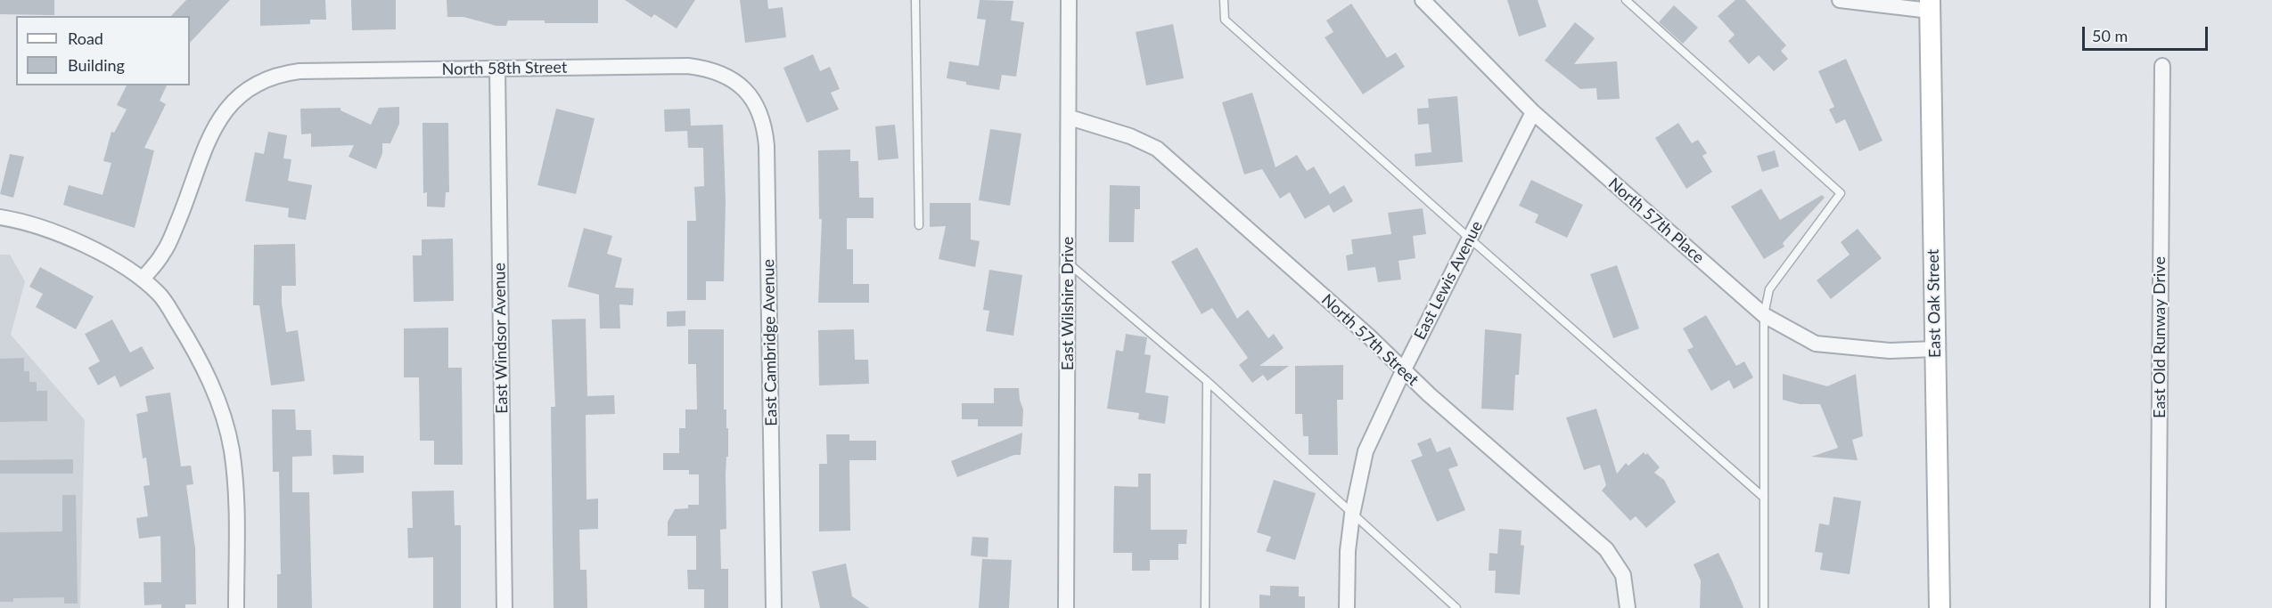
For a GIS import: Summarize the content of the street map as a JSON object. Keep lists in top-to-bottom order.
{
  "streets": {
    "street": [
      "North 58th Street",
      "North 57th Place",
      "East Lewis Avenue",
      "East Wilshire Drive",
      "East Oak Street",
      "East Old Runway Drive",
      "East Windsor Avenue",
      "North 57th Street",
      "East Cambridge Avenue"
    ]
  },
  "crossings": [
    ["North 58th Street", "East Windsor Avenue"],
    ["North 58th Street", "East Cambridge Avenue"],
    ["North 57th Place", "East Lewis Avenue"],
    ["North 57th Place", "East Oak Street"],
    ["East Lewis Avenue", "North 57th Street"],
    ["East Wilshire Drive", "North 57th Street"]
  ],
  "legend": ["Road", "Building"],
  "scale_bar": "50 m"
}
